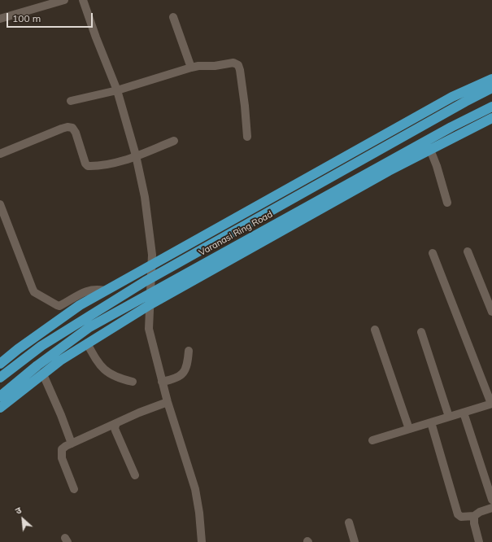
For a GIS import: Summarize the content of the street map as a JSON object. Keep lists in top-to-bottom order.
{
  "streets": {
    "highway": ["Varanasi Ring Road"]
  },
  "scale_bar": "100 m",
  "north": "top left"
}
